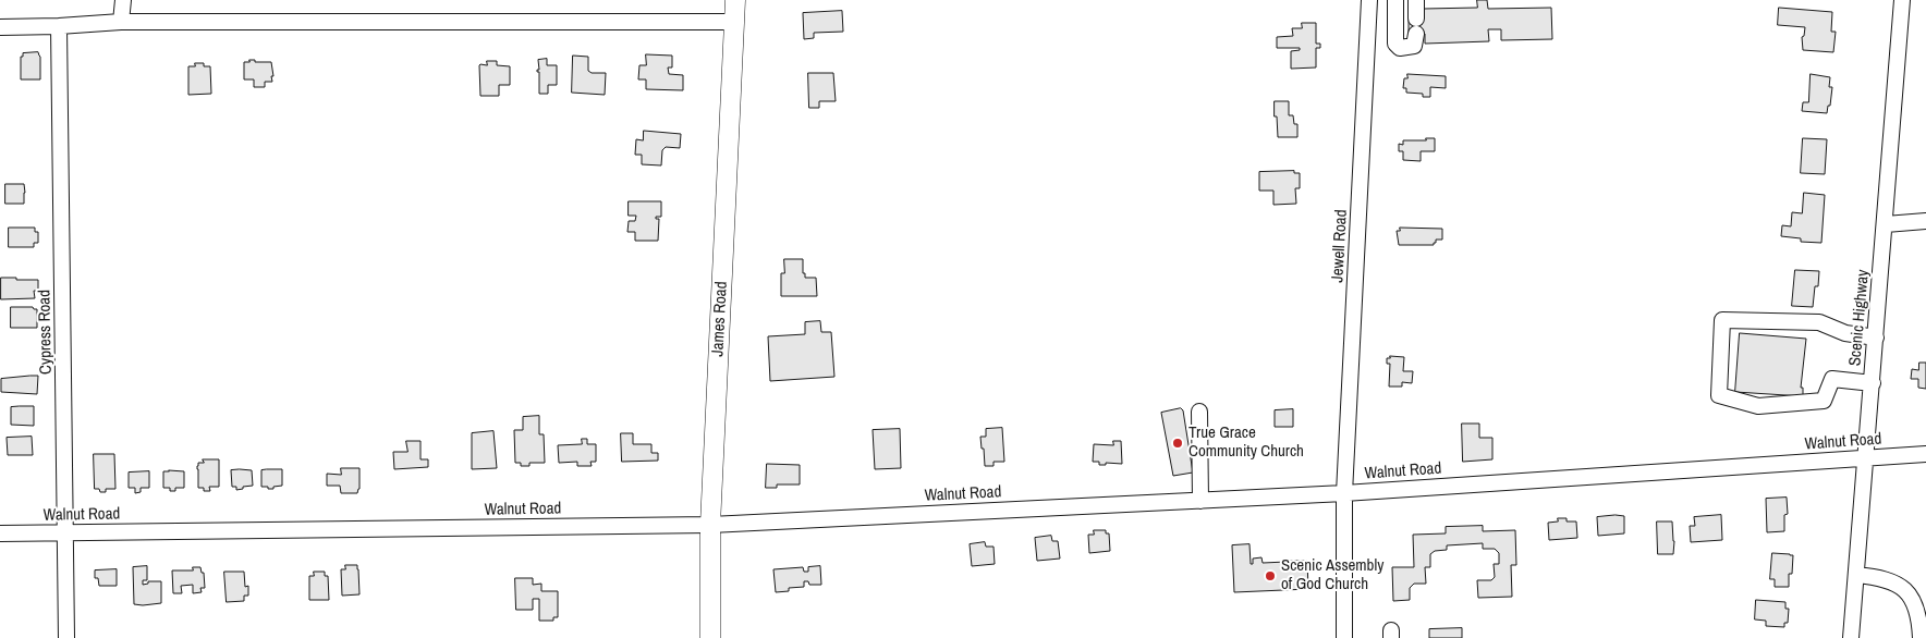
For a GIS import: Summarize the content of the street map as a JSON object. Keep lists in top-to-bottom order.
{
  "streets": {
    "main road": ["James Road"],
    "street": [
      "Jewell Road",
      "Scenic Highway",
      "Cypress Road",
      "Walnut Road"
    ]
  },
  "crossings": [
    ["Jewell Road", "Walnut Road"],
    ["Scenic Highway", "Walnut Road"],
    ["James Road", "Walnut Road"],
    ["Cypress Road", "Walnut Road"]
  ],
  "places": ["True Grace Community Church", "Scenic Assembly of God Church"]
}
